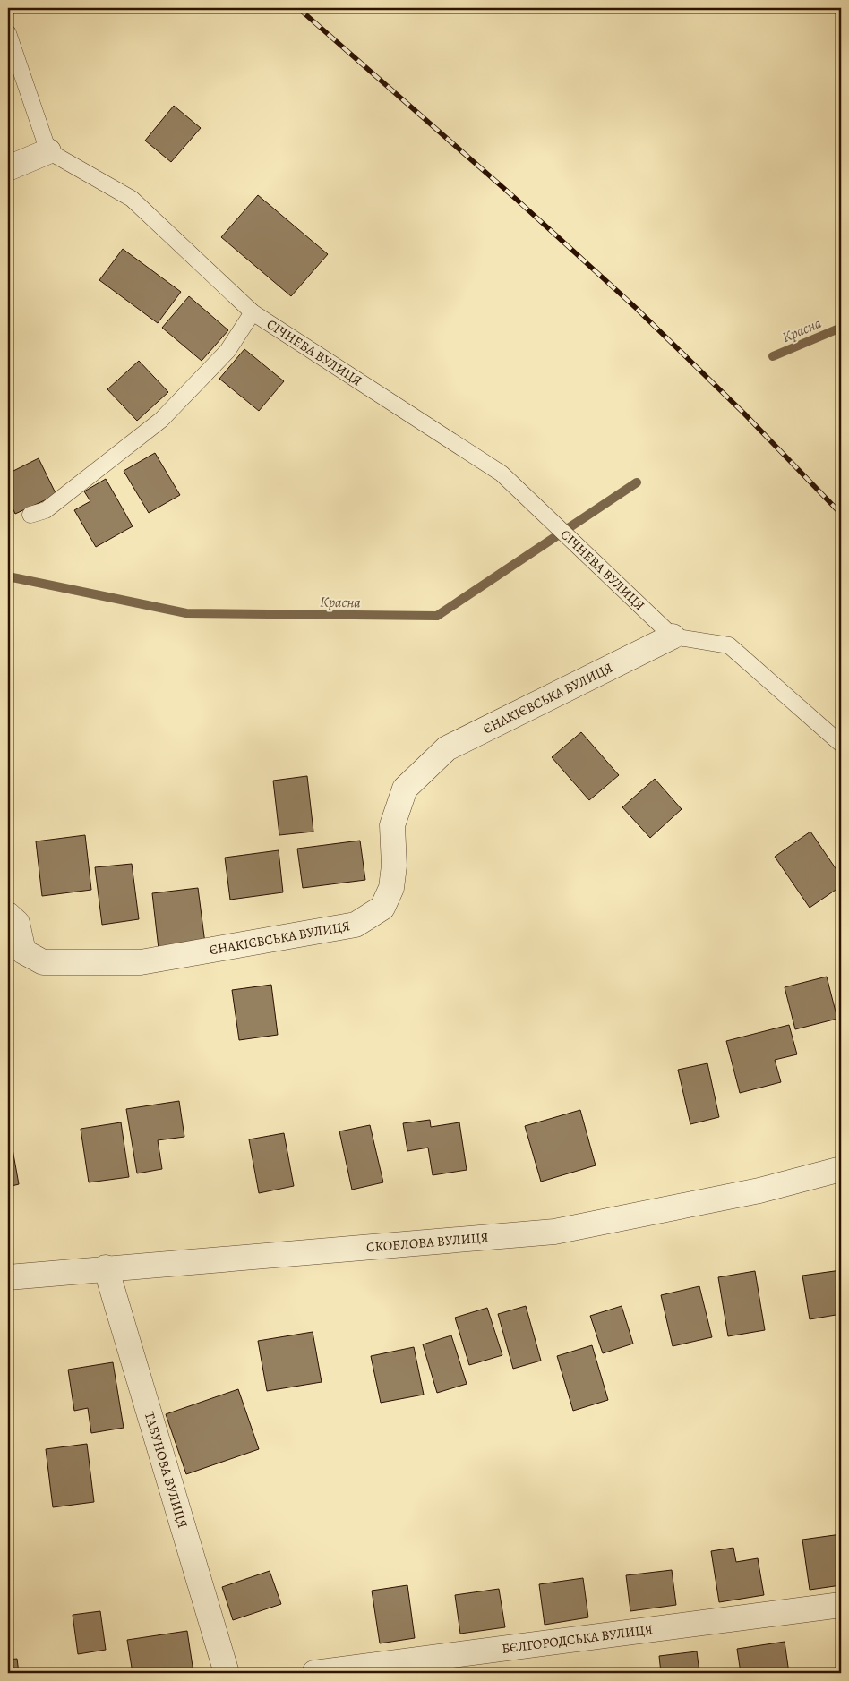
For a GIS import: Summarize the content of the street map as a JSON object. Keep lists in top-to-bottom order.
{
  "streets": {
    "street": [
      "ЄНАКІЄВСЬКА ВУЛИЦЯ",
      "СКОБЛОВА ВУЛИЦЯ",
      "ТАБУНОВА ВУЛИЦЯ",
      "БЄЛГОРОДСЬКА ВУЛИЦЯ"
    ],
    "lane": ["СІЧНЕВА ВУЛИЦЯ"]
  },
  "crossings": [
    ["СІЧНЕВА ВУЛИЦЯ", "ЄНАКІЄВСЬКА ВУЛИЦЯ"],
    ["СКОБЛОВА ВУЛИЦЯ", "ТАБУНОВА ВУЛИЦЯ"]
  ],
  "water": ["Красна"]
}
